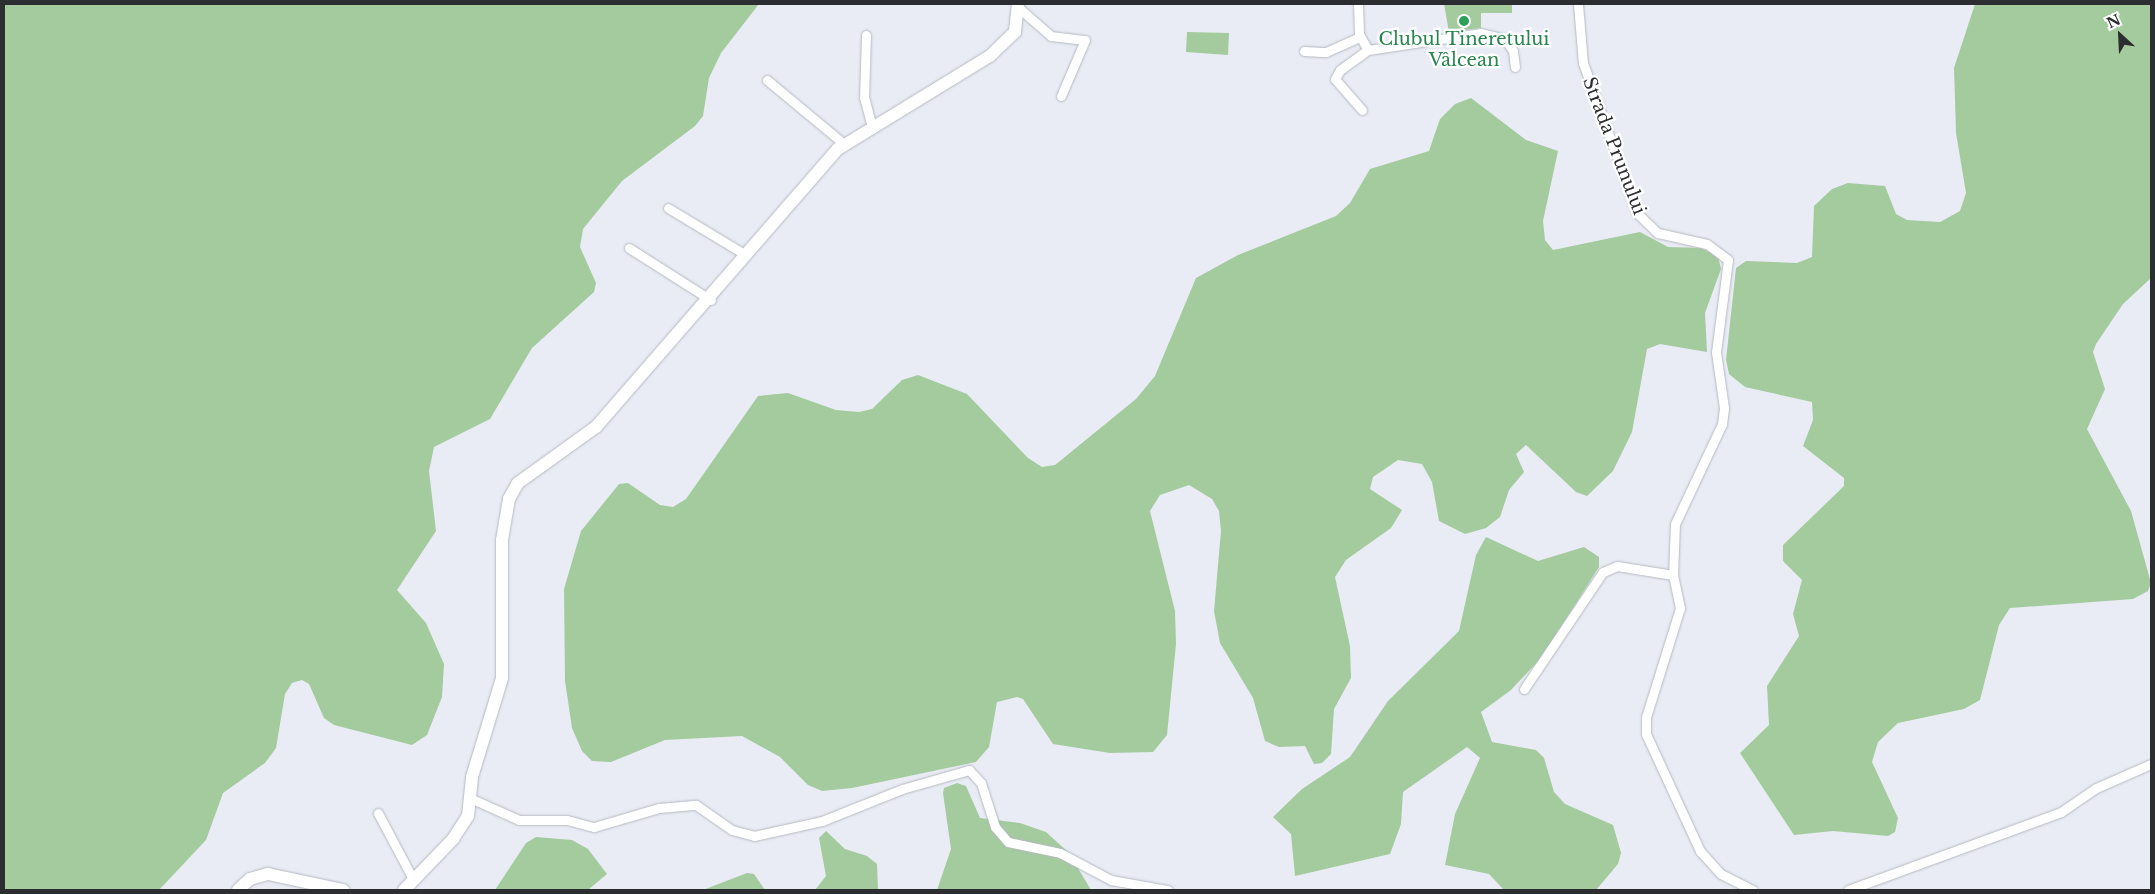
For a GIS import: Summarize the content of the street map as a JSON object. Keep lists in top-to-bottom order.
{
  "streets": {
    "street": ["Strada Prunului"]
  },
  "places": ["Clubul Tineretului Vâlcean"],
  "north": "top left"
}
